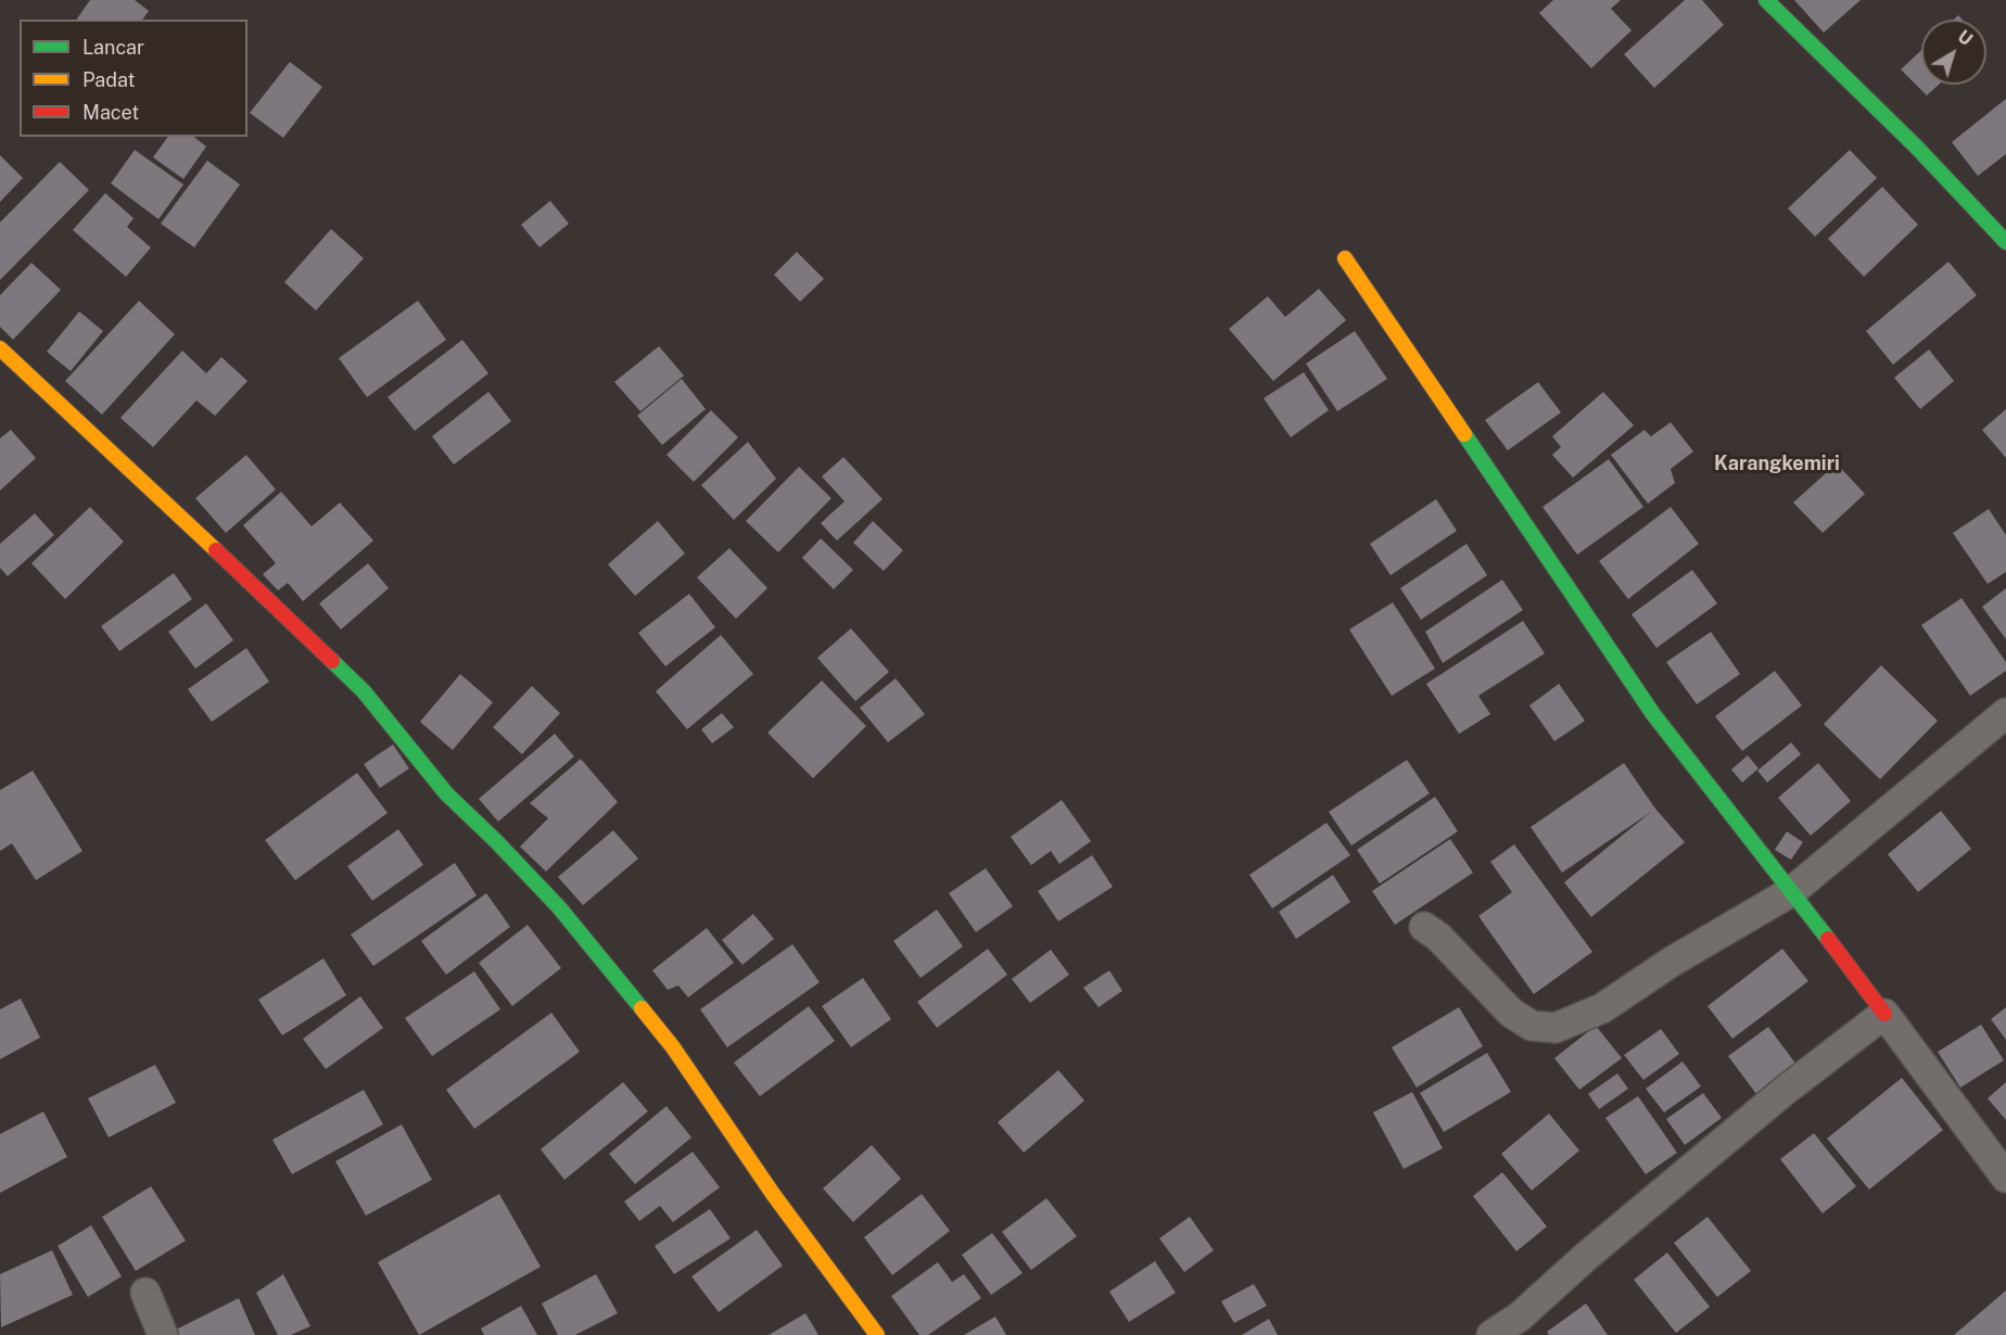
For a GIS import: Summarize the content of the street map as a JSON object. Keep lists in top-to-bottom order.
{
  "districts": ["Karangkemiri"],
  "legend": ["Lancar", "Padat", "Macet"],
  "north": "top right"
}
